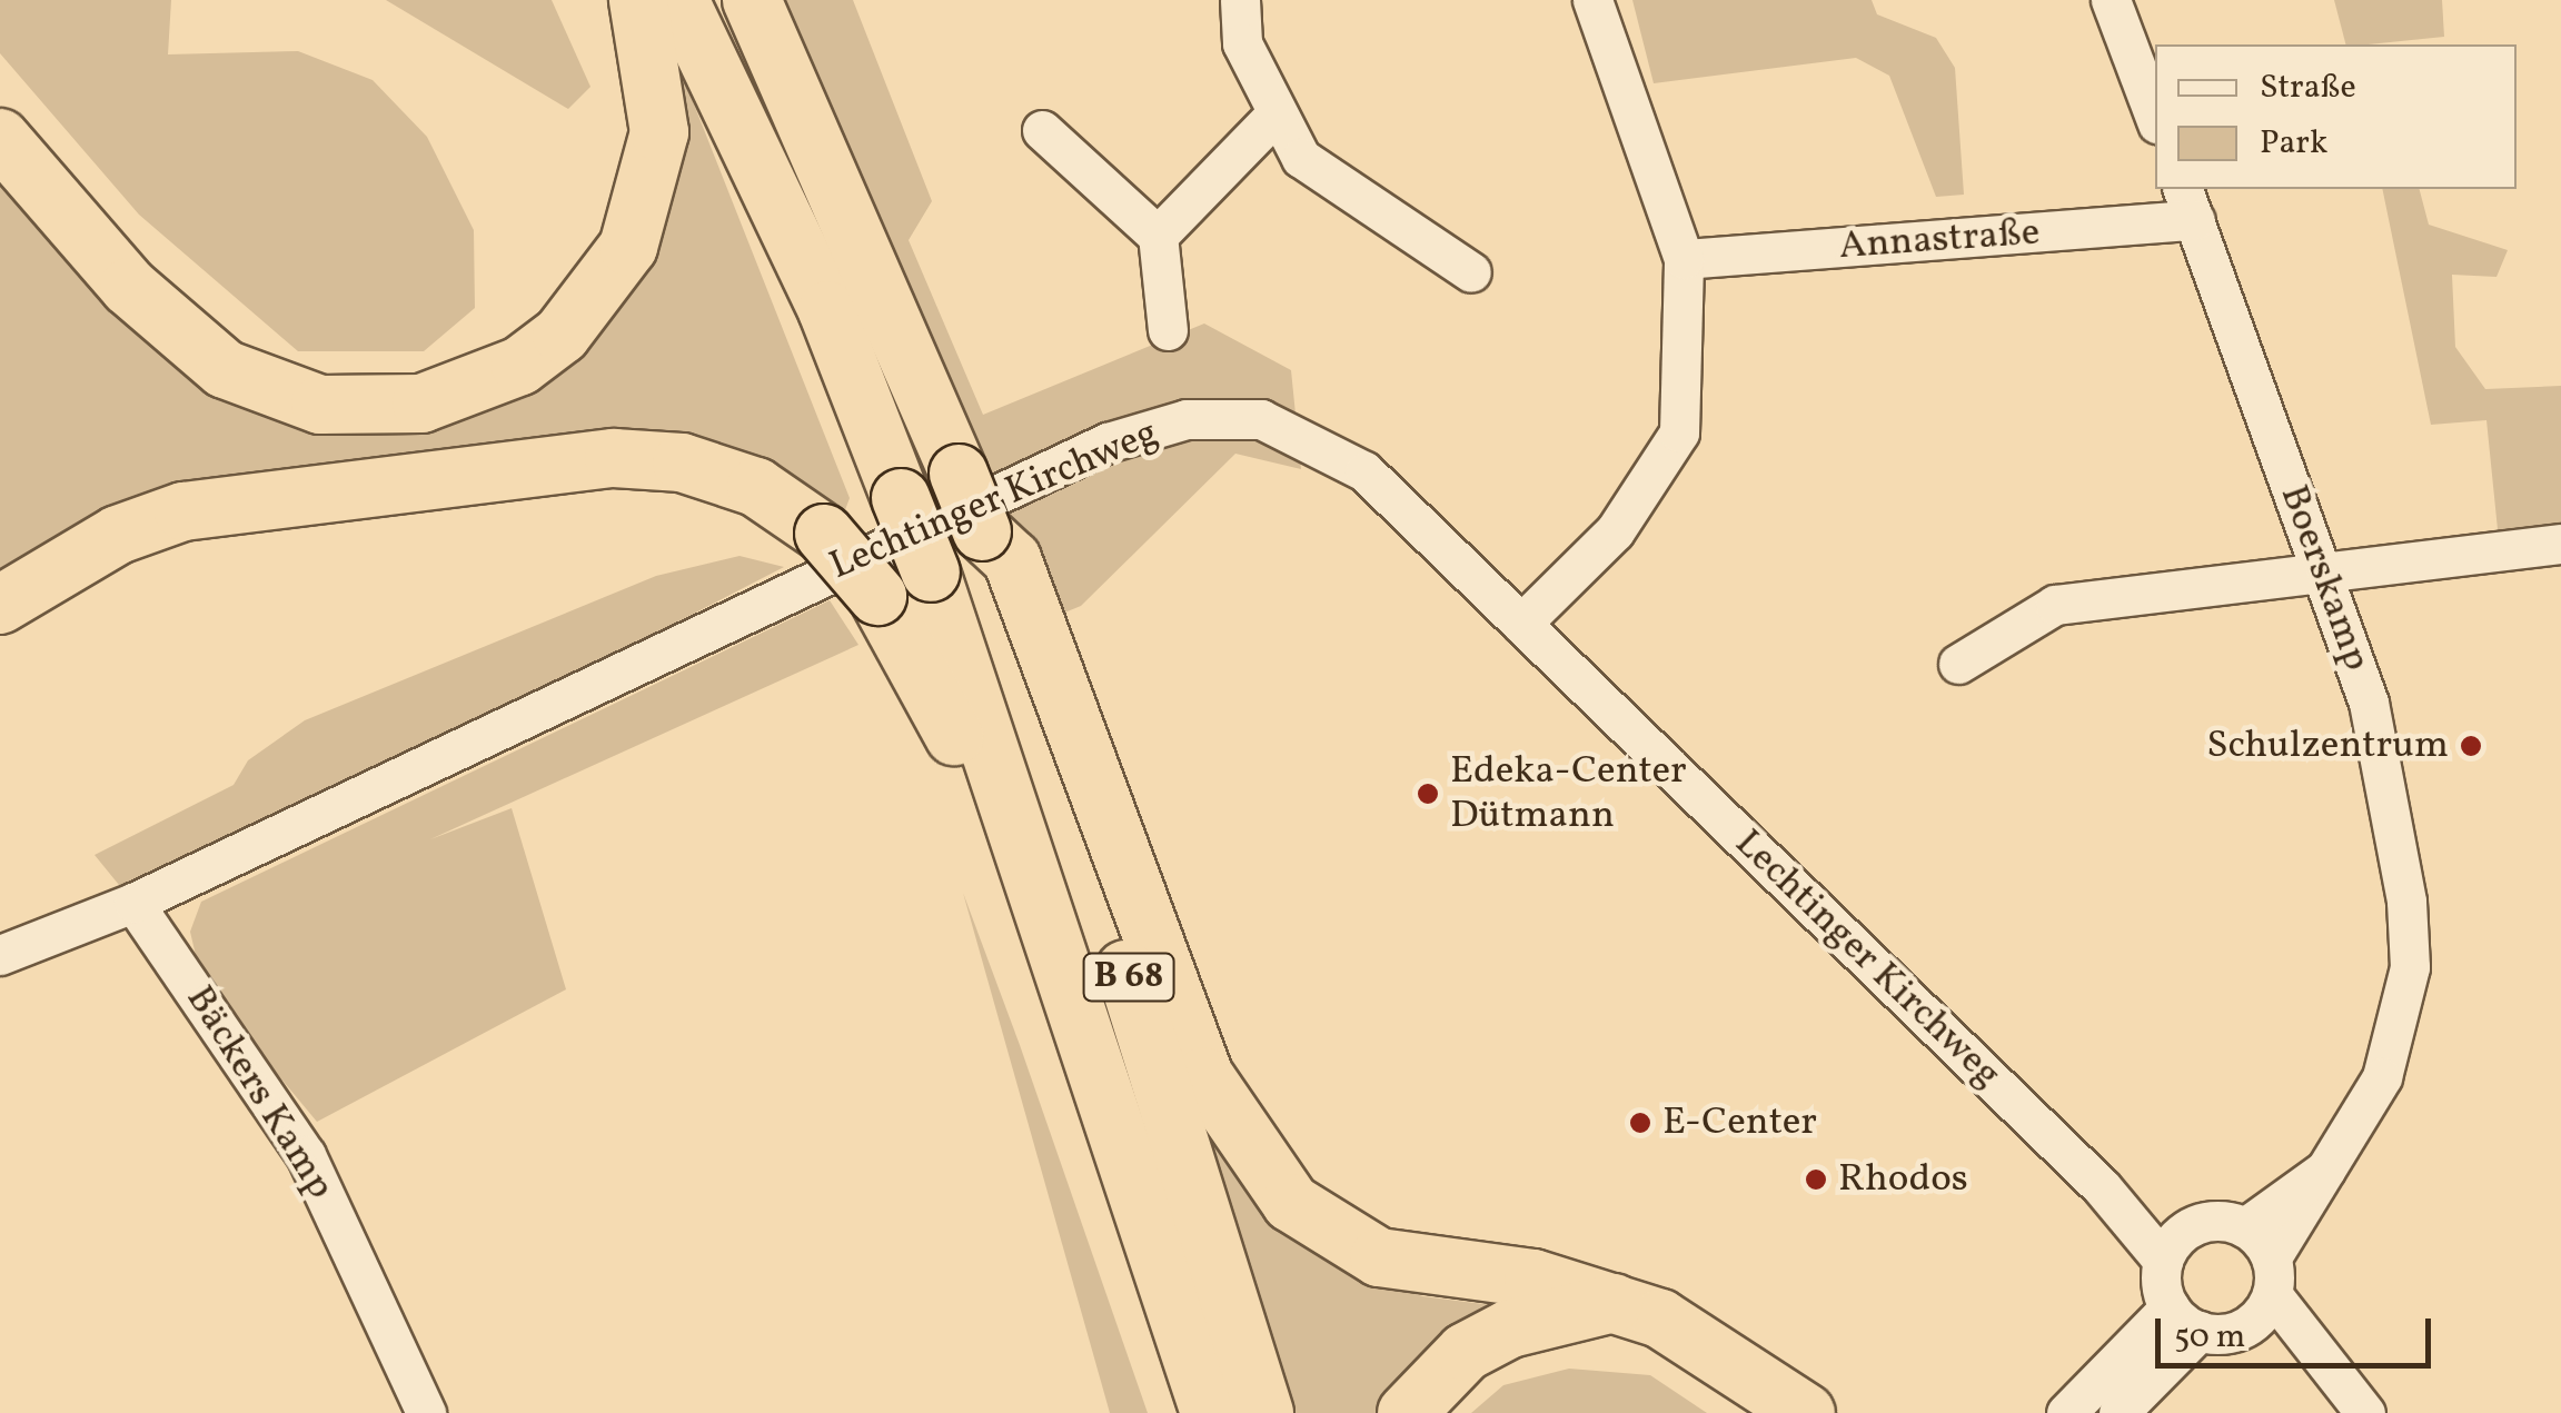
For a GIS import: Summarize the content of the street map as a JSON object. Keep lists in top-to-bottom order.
{
  "streets": {
    "highway": ["B 68"],
    "street": [
      "Annastraße",
      "Lechtinger Kirchweg",
      "Boerskamp",
      "Bäckers Kamp"
    ]
  },
  "crossings": [
    ["Annastraße", "Boerskamp"],
    ["Lechtinger Kirchweg", "Boerskamp"],
    ["Lechtinger Kirchweg", "Bäckers Kamp"]
  ],
  "places": [
    "Schulzentrum",
    "Edeka-Center Dütmann",
    "E-Center",
    "Rhodos"
  ],
  "legend": ["Straße", "Park"],
  "scale_bar": "50 m"
}
